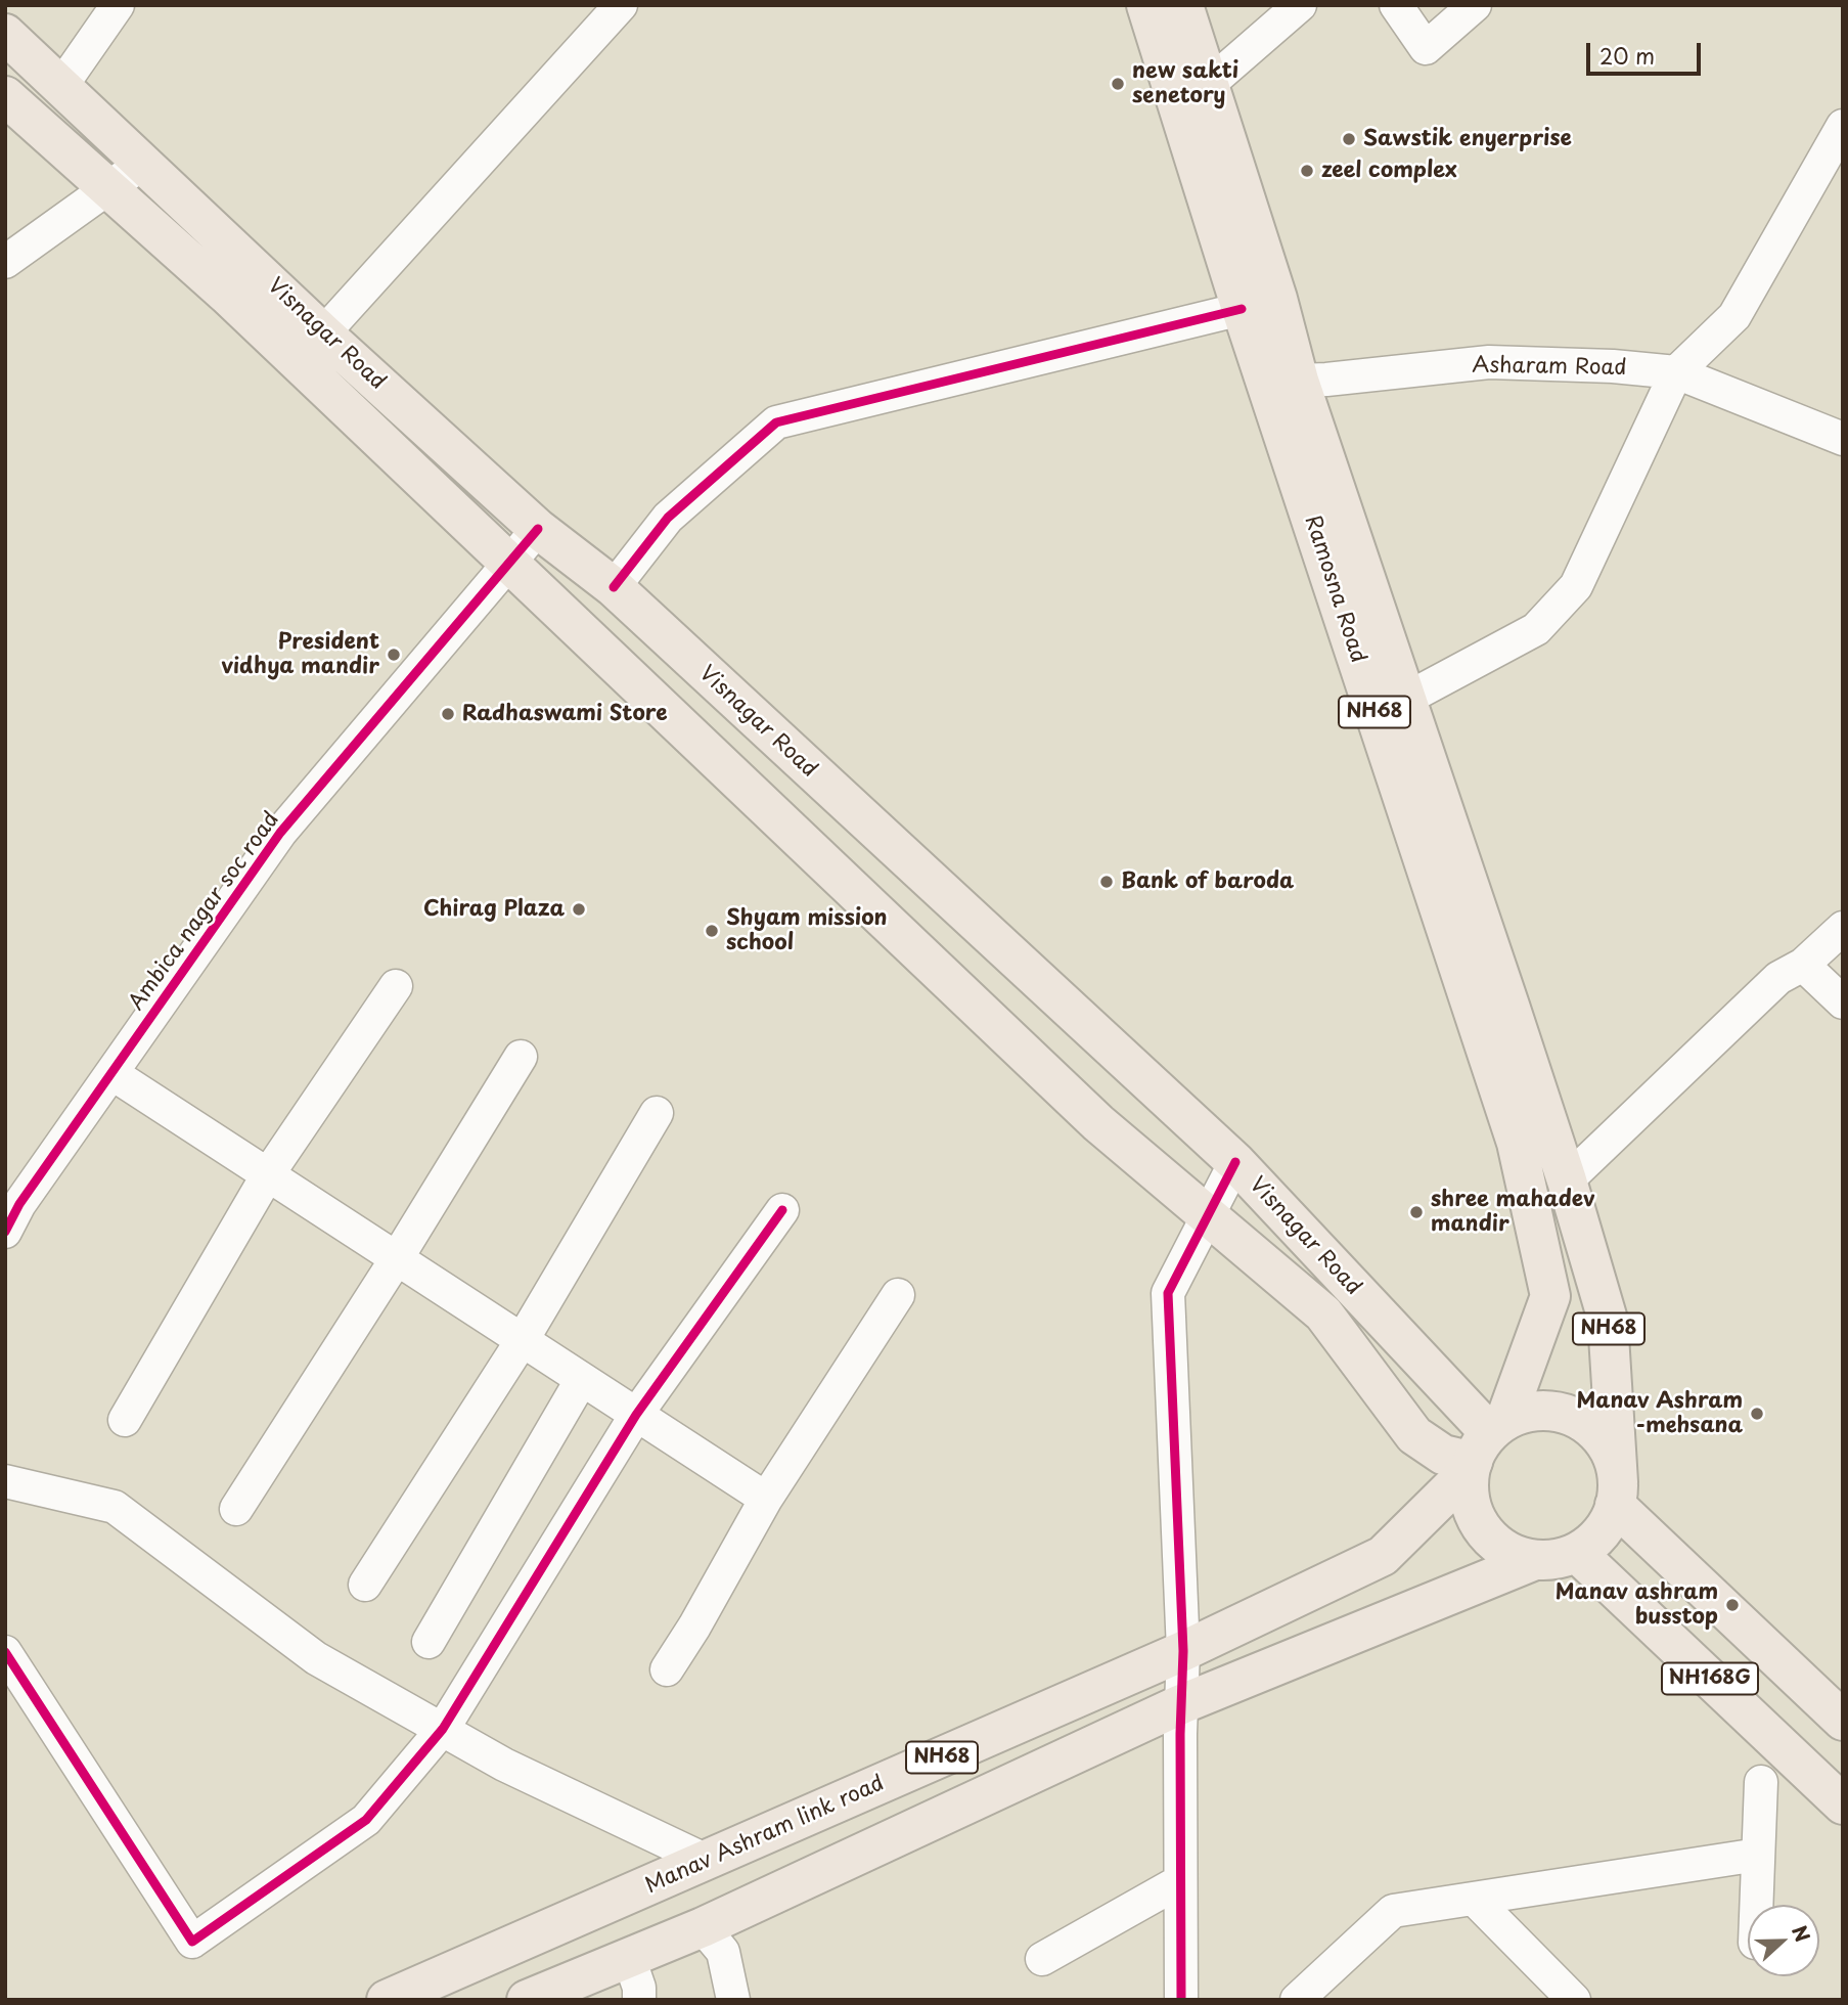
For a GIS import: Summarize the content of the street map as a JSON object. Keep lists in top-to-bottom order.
{
  "streets": {
    "main road": [
      "Visnagar Road",
      "Ramosna Road",
      "NH68",
      "NH168G",
      "Manav Ashram link road"
    ],
    "street": ["Asharam Road", "Ambica nagar soc road"]
  },
  "crossings": [
    ["Visnagar Road", "Ramosna Road"],
    ["Visnagar Road", "NH68"],
    ["Visnagar Road", "Ambica nagar soc road"],
    ["Visnagar Road", "NH168G"],
    ["Visnagar Road", "Manav Ashram link road"],
    ["Asharam Road", "Ramosna Road"],
    ["Ramosna Road", "NH68"],
    ["Ramosna Road", "NH168G"],
    ["Ramosna Road", "Manav Ashram link road"],
    ["NH68", "NH168G"],
    ["NH68", "Manav Ashram link road"],
    ["NH168G", "Manav Ashram link road"]
  ],
  "places": [
    "new sakti senetory",
    "Sawstik enyerprise",
    "zeel complex",
    "President vidhya mandir",
    "Radhaswami Store",
    "Bank of baroda",
    "Chirag Plaza",
    "Shyam mission school",
    "shree mahadev mandir",
    "Manav Ashram -mehsana",
    "Manav ashram busstop"
  ],
  "scale_bar": "20 m",
  "north": "right"
}
